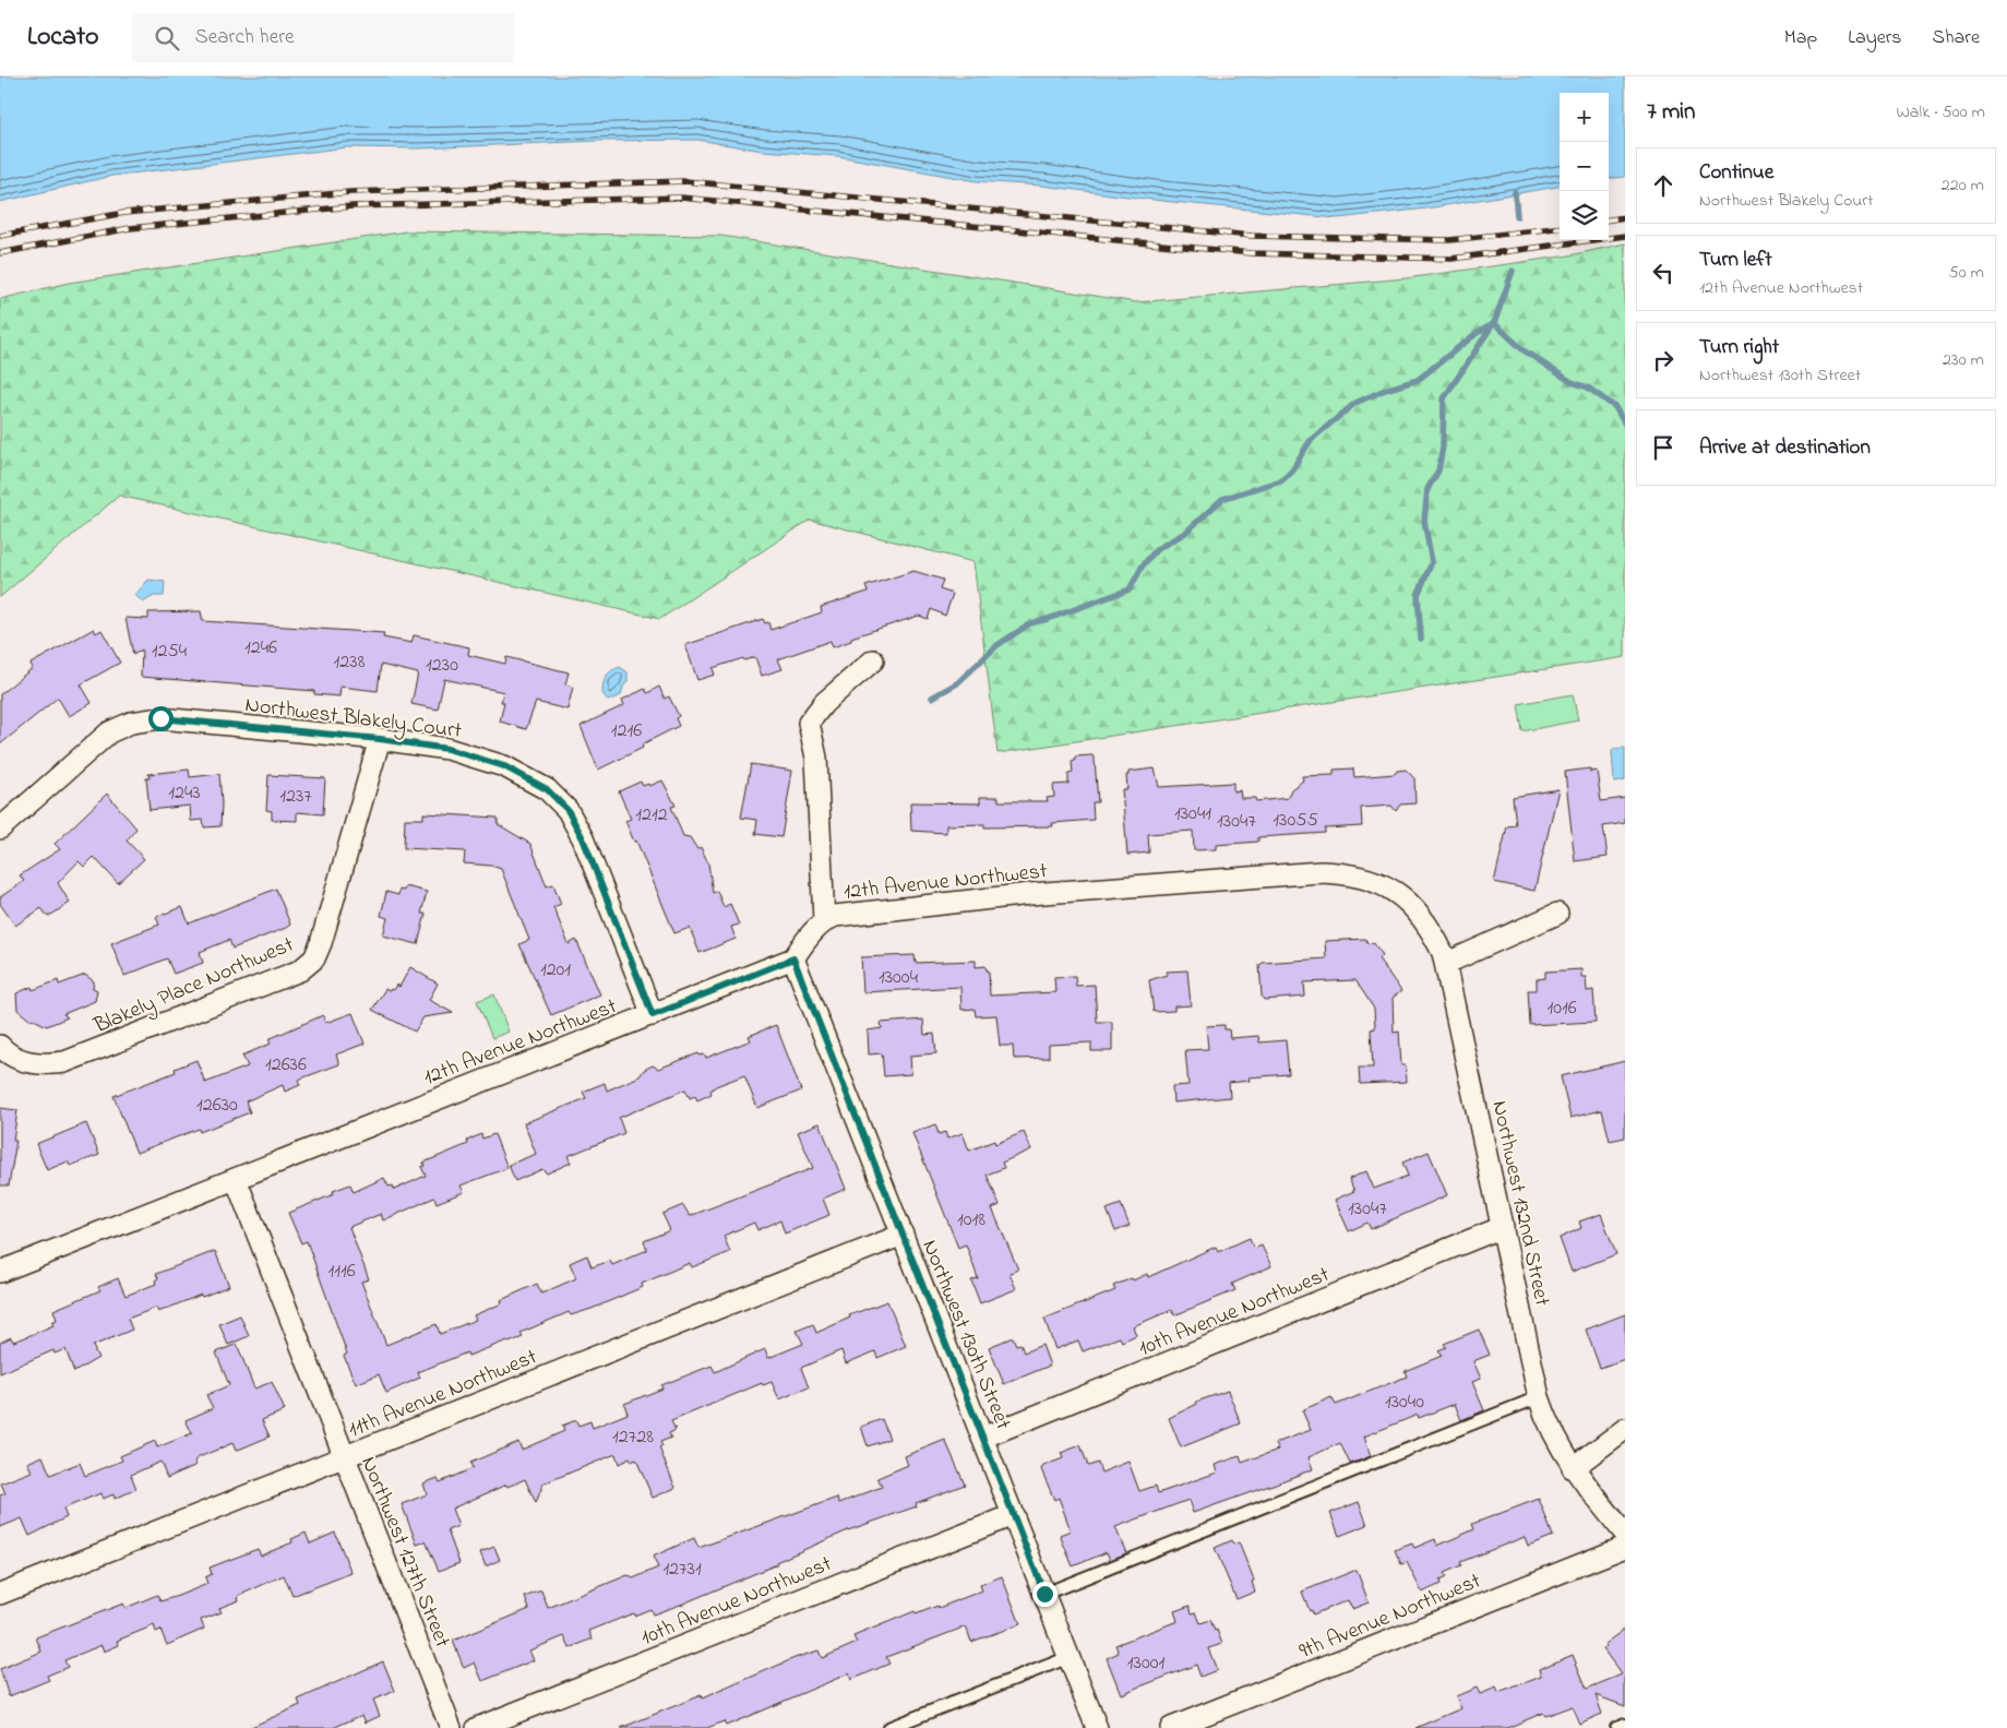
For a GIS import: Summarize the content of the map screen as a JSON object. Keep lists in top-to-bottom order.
{
  "streets": {
    "street": [
      "Northwest Blakely Court",
      "12th Avenue Northwest",
      "Blakely Place Northwest",
      "Northwest 132nd Street",
      "10th Avenue Northwest",
      "Northwest 130th Street",
      "11th Avenue Northwest",
      "Northwest 127th Street",
      "9th Avenue Northwest"
    ]
  },
  "crossings": [
    ["Northwest Blakely Court", "12th Avenue Northwest"],
    ["Northwest Blakely Court", "Blakely Place Northwest"],
    ["12th Avenue Northwest", "Northwest 132nd Street"],
    ["12th Avenue Northwest", "Northwest 130th Street"],
    ["12th Avenue Northwest", "Northwest 127th Street"],
    ["Northwest 132nd Street", "10th Avenue Northwest"],
    ["10th Avenue Northwest", "Northwest 130th Street"],
    ["Northwest 130th Street", "11th Avenue Northwest"],
    ["11th Avenue Northwest", "Northwest 127th Street"]
  ],
  "house_numbers": [
    "1246",
    "1254",
    "1238",
    "1230",
    "1216",
    "1243",
    "1237",
    "13041",
    "1212",
    "13055",
    "13047",
    "1201",
    "13004",
    "1016",
    "12636",
    "12630",
    "13047",
    "1018",
    "1116",
    "13040",
    "12728",
    "12731",
    "13001"
  ],
  "page": {
    "header": "Locato",
    "search": "Search here",
    "nav": ["Map", "Layers", "Share"],
    "heading": ["7 min", "Walk · 500 m"],
    "map_buttons": ["+", "−"],
    "list": [
      ["Continue", "Northwest Blakely Court", "220 m"],
      ["Turn left", "12th Avenue Northwest", "50 m"],
      ["Turn right", "Northwest 130th Street", "230 m"],
      "Arrive at destination"
    ]
  }
}
